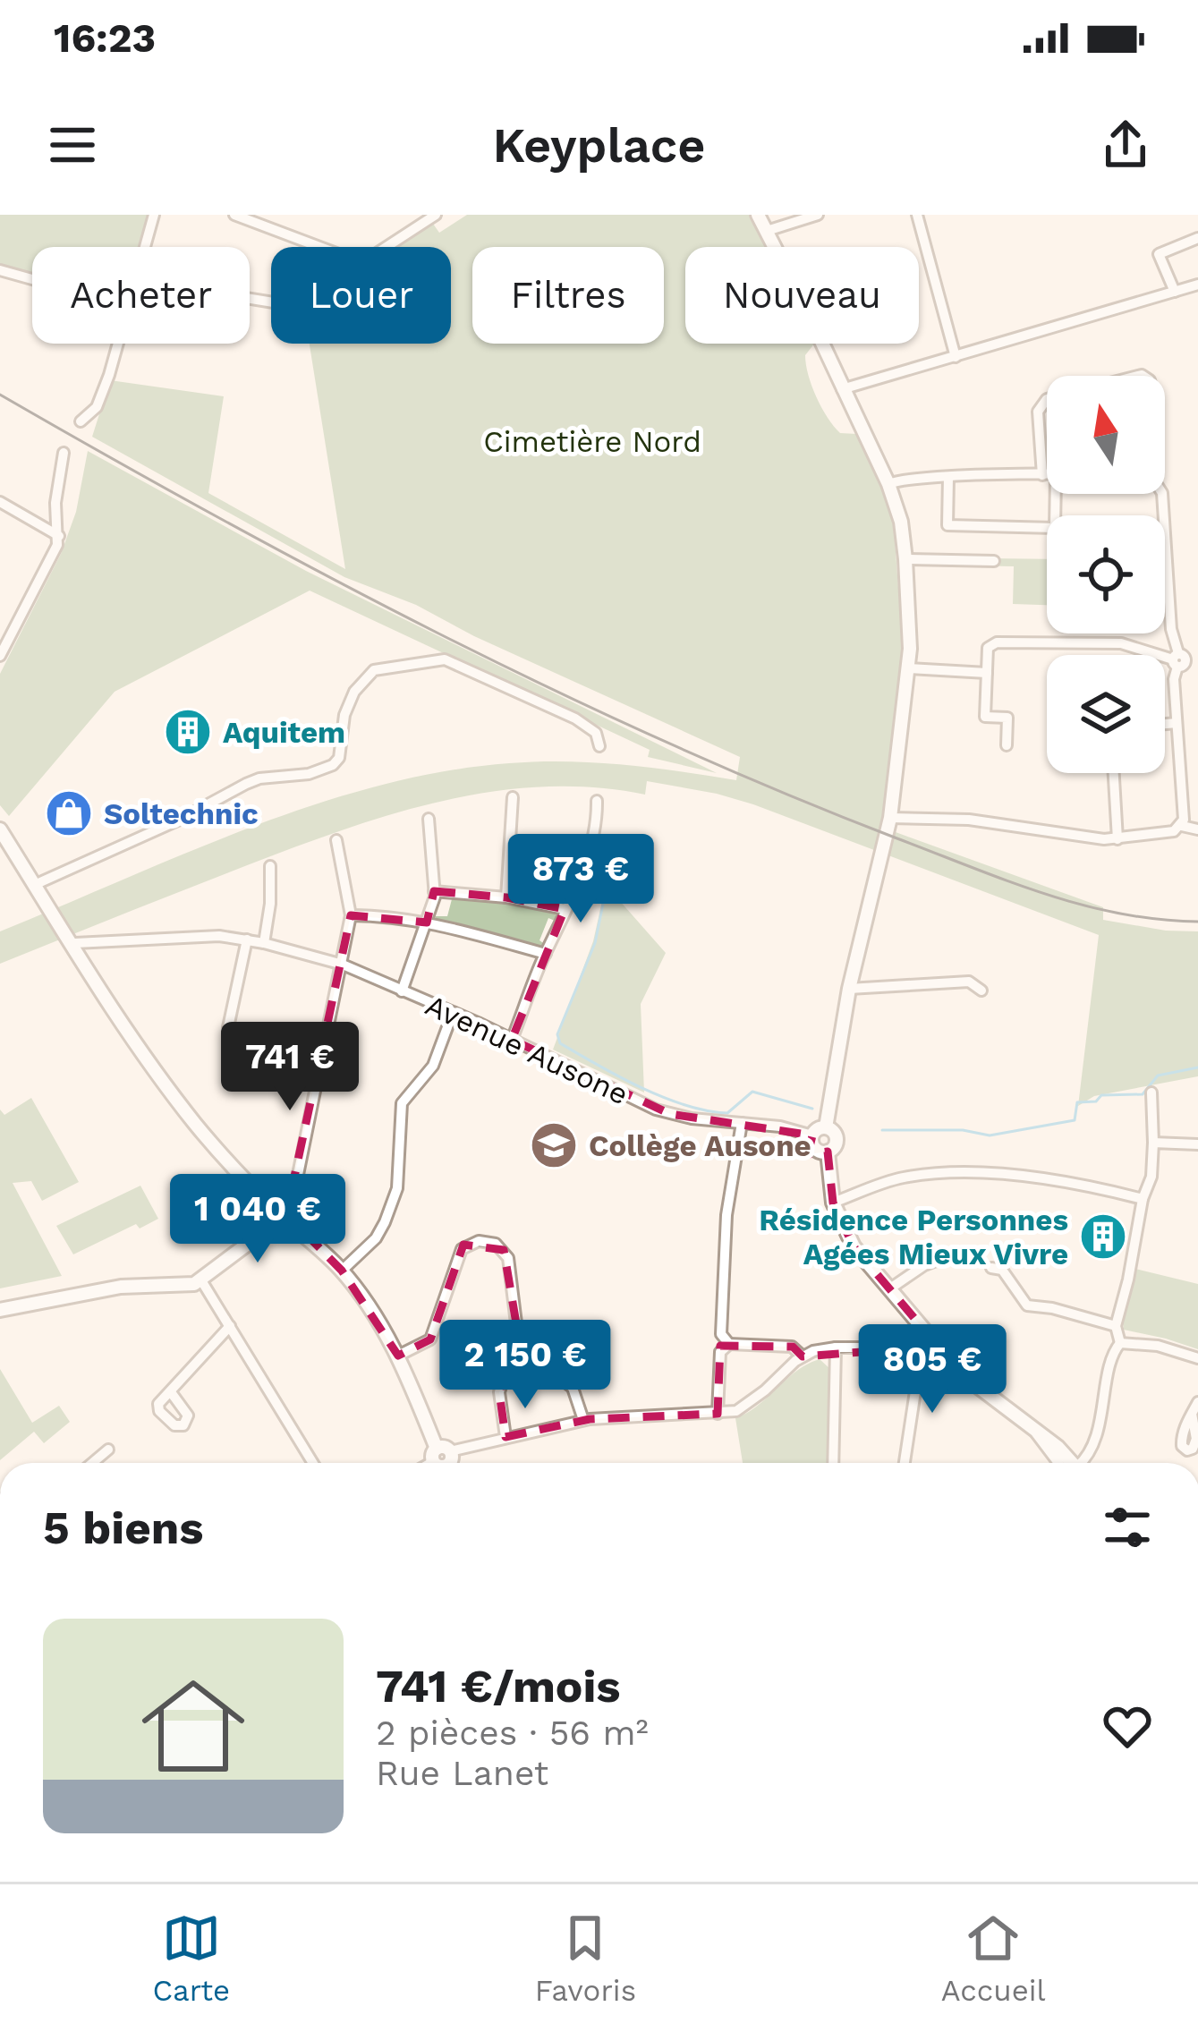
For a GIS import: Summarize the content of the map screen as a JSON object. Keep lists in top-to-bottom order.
{
  "streets": {
    "street": ["Avenue Ausone"]
  },
  "parks": ["Cimetière Nord"],
  "places": {
    "building": ["Aquitem", "Résidence Personnes Agées Mieux Vivre"],
    "shop": ["Soltechnic"],
    "school or university": ["Collège Ausone"]
  },
  "north": "top",
  "page": {
    "status": "16:23",
    "header": "Keyplace",
    "chip": [
      "Acheter",
      "Louer",
      "Filtres",
      "Nouveau"
    ],
    "price": [
      "873 €",
      "741 €",
      "1 040 €",
      "2 150 €",
      "805 €"
    ],
    "heading": "5 biens",
    "list": [
      {
        "name": "741 €/mois",
        "note": "2 pièces · 56 m² · Rue Lanet"
      }
    ],
    "tabs": ["Carte", "Favoris", "Accueil"]
  }
}
